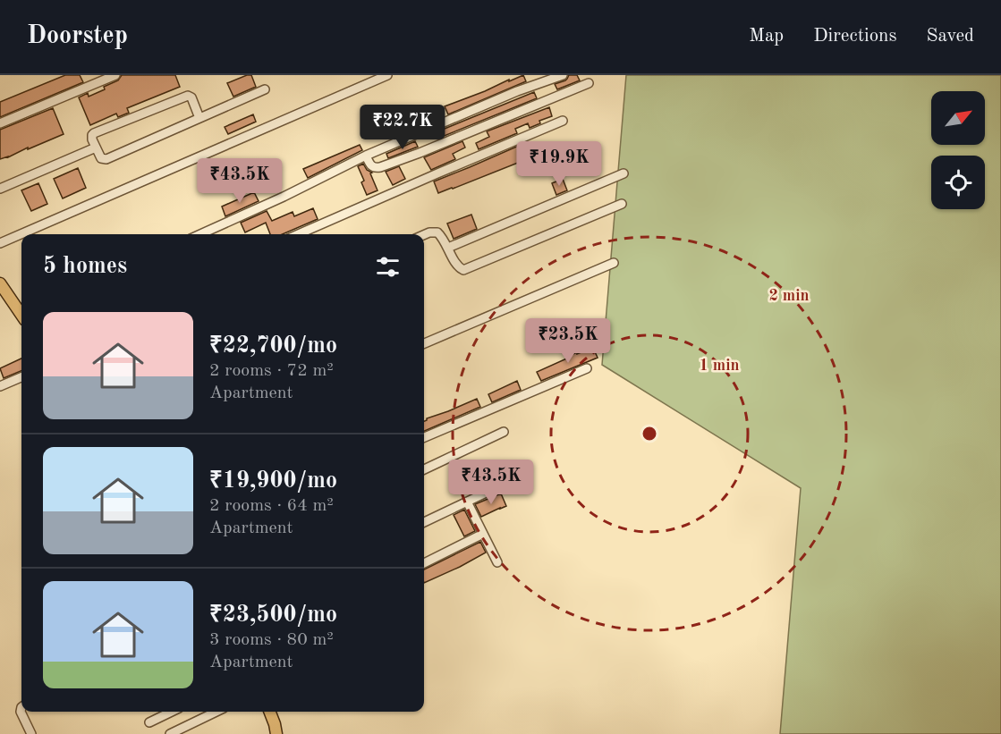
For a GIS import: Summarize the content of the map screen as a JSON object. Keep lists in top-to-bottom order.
{
  "north": "top right",
  "page": {
    "header": "Doorstep",
    "nav": ["Map", "Directions", "Saved"],
    "price": [
      "₹22.7K",
      "₹19.9K",
      "₹43.5K",
      "₹23.5K",
      "₹43.5K"
    ],
    "heading": "5 homes",
    "list": [
      {
        "name": "₹22,700/mo",
        "note": "2 rooms · 72 m² · Apartment"
      },
      {
        "name": "₹19,900/mo",
        "note": "2 rooms · 64 m² · Apartment"
      },
      {
        "name": "₹23,500/mo",
        "note": "3 rooms · 80 m² · Apartment"
      }
    ]
  },
  "rings": ["2 min", "1 min"]
}
